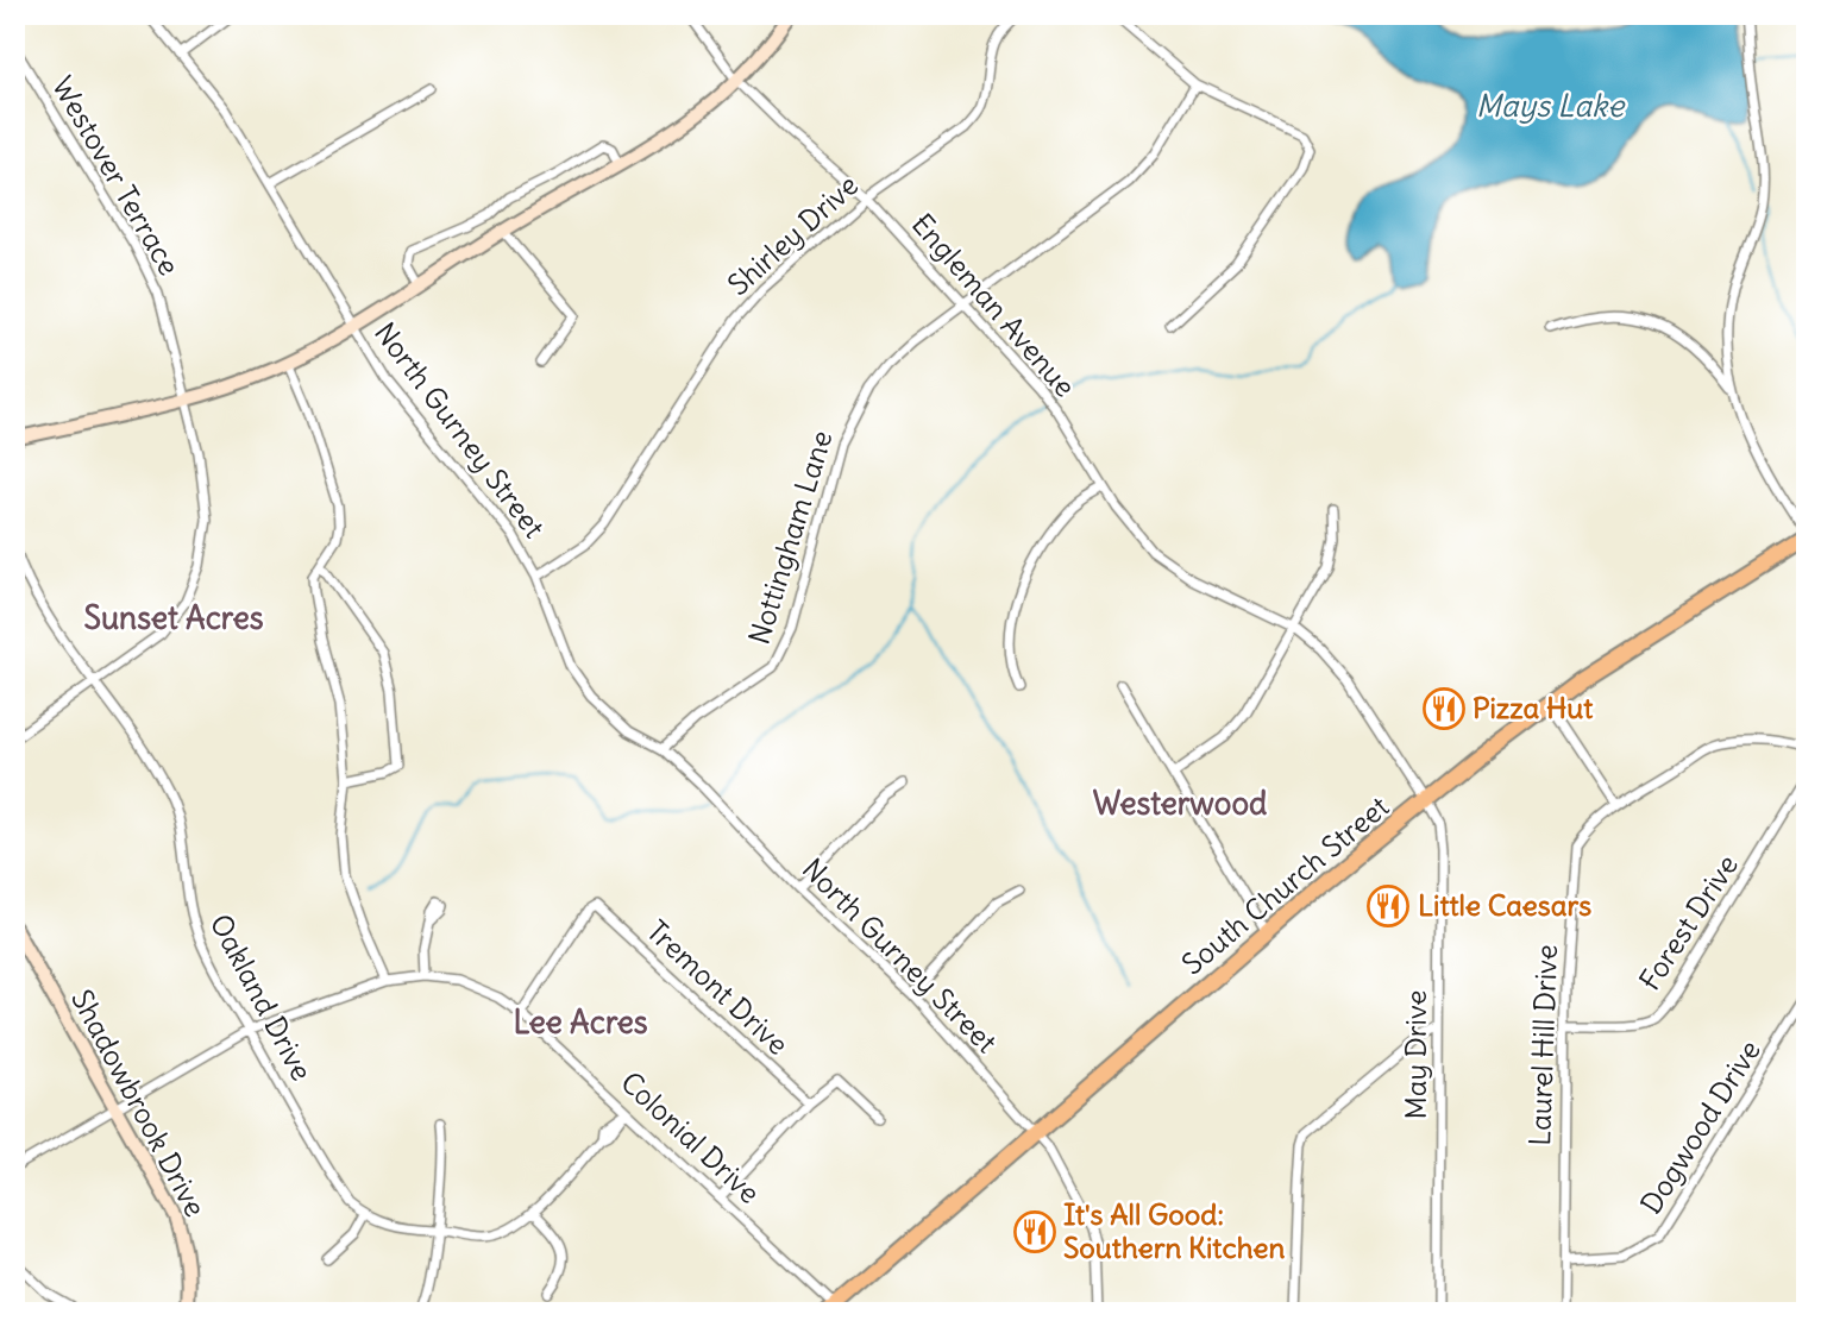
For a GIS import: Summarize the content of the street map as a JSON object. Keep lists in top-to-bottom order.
{
  "streets": {
    "main road": ["South Church Street"],
    "street": [
      "Westover Terrace",
      "Shirley Drive",
      "Engleman Avenue",
      "North Gurney Street",
      "Nottingham Lane",
      "Forest Drive",
      "Tremont Drive",
      "Oakland Drive",
      "Laurel Hill Drive",
      "May Drive",
      "Shadowbrook Drive",
      "Dogwood Drive",
      "Colonial Drive"
    ]
  },
  "crossings": [
    ["Westover Terrace", "Oakland Drive"],
    ["Shirley Drive", "Engleman Avenue"],
    ["Shirley Drive", "North Gurney Street"],
    ["Engleman Avenue", "Nottingham Lane"],
    ["Engleman Avenue", "South Church Street"],
    ["Engleman Avenue", "May Drive"],
    ["North Gurney Street", "Nottingham Lane"],
    ["North Gurney Street", "South Church Street"],
    ["South Church Street", "May Drive"],
    ["South Church Street", "Colonial Drive"],
    ["Forest Drive", "Laurel Hill Drive"],
    ["Tremont Drive", "Colonial Drive"],
    ["Oakland Drive", "Colonial Drive"],
    ["Laurel Hill Drive", "Dogwood Drive"],
    ["Shadowbrook Drive", "Colonial Drive"]
  ],
  "districts": ["Sunset Acres", "Westerwood", "Lee Acres"],
  "water": ["Mays Lake"],
  "places": {
    "restaurant": ["Pizza Hut", "Little Caesars", "It's All Good: Southern Kitchen"]
  }
}
